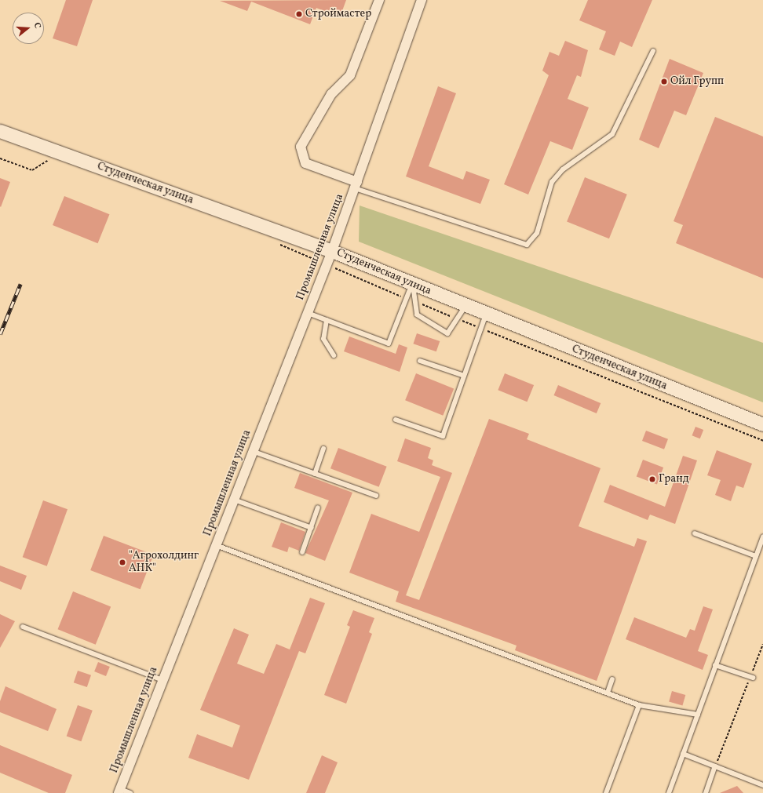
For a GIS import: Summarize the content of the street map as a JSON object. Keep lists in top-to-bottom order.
{
  "streets": {
    "main road": ["Студенческая улица"],
    "street": ["Промышленная улица"]
  },
  "crossings": [
    ["Студенческая улица", "Промышленная улица"]
  ],
  "places": [
    "Строймастер",
    "Ойл Групп",
    "Гранд",
    "\"Агрохолдинг АНК\""
  ],
  "north": "right"
}
